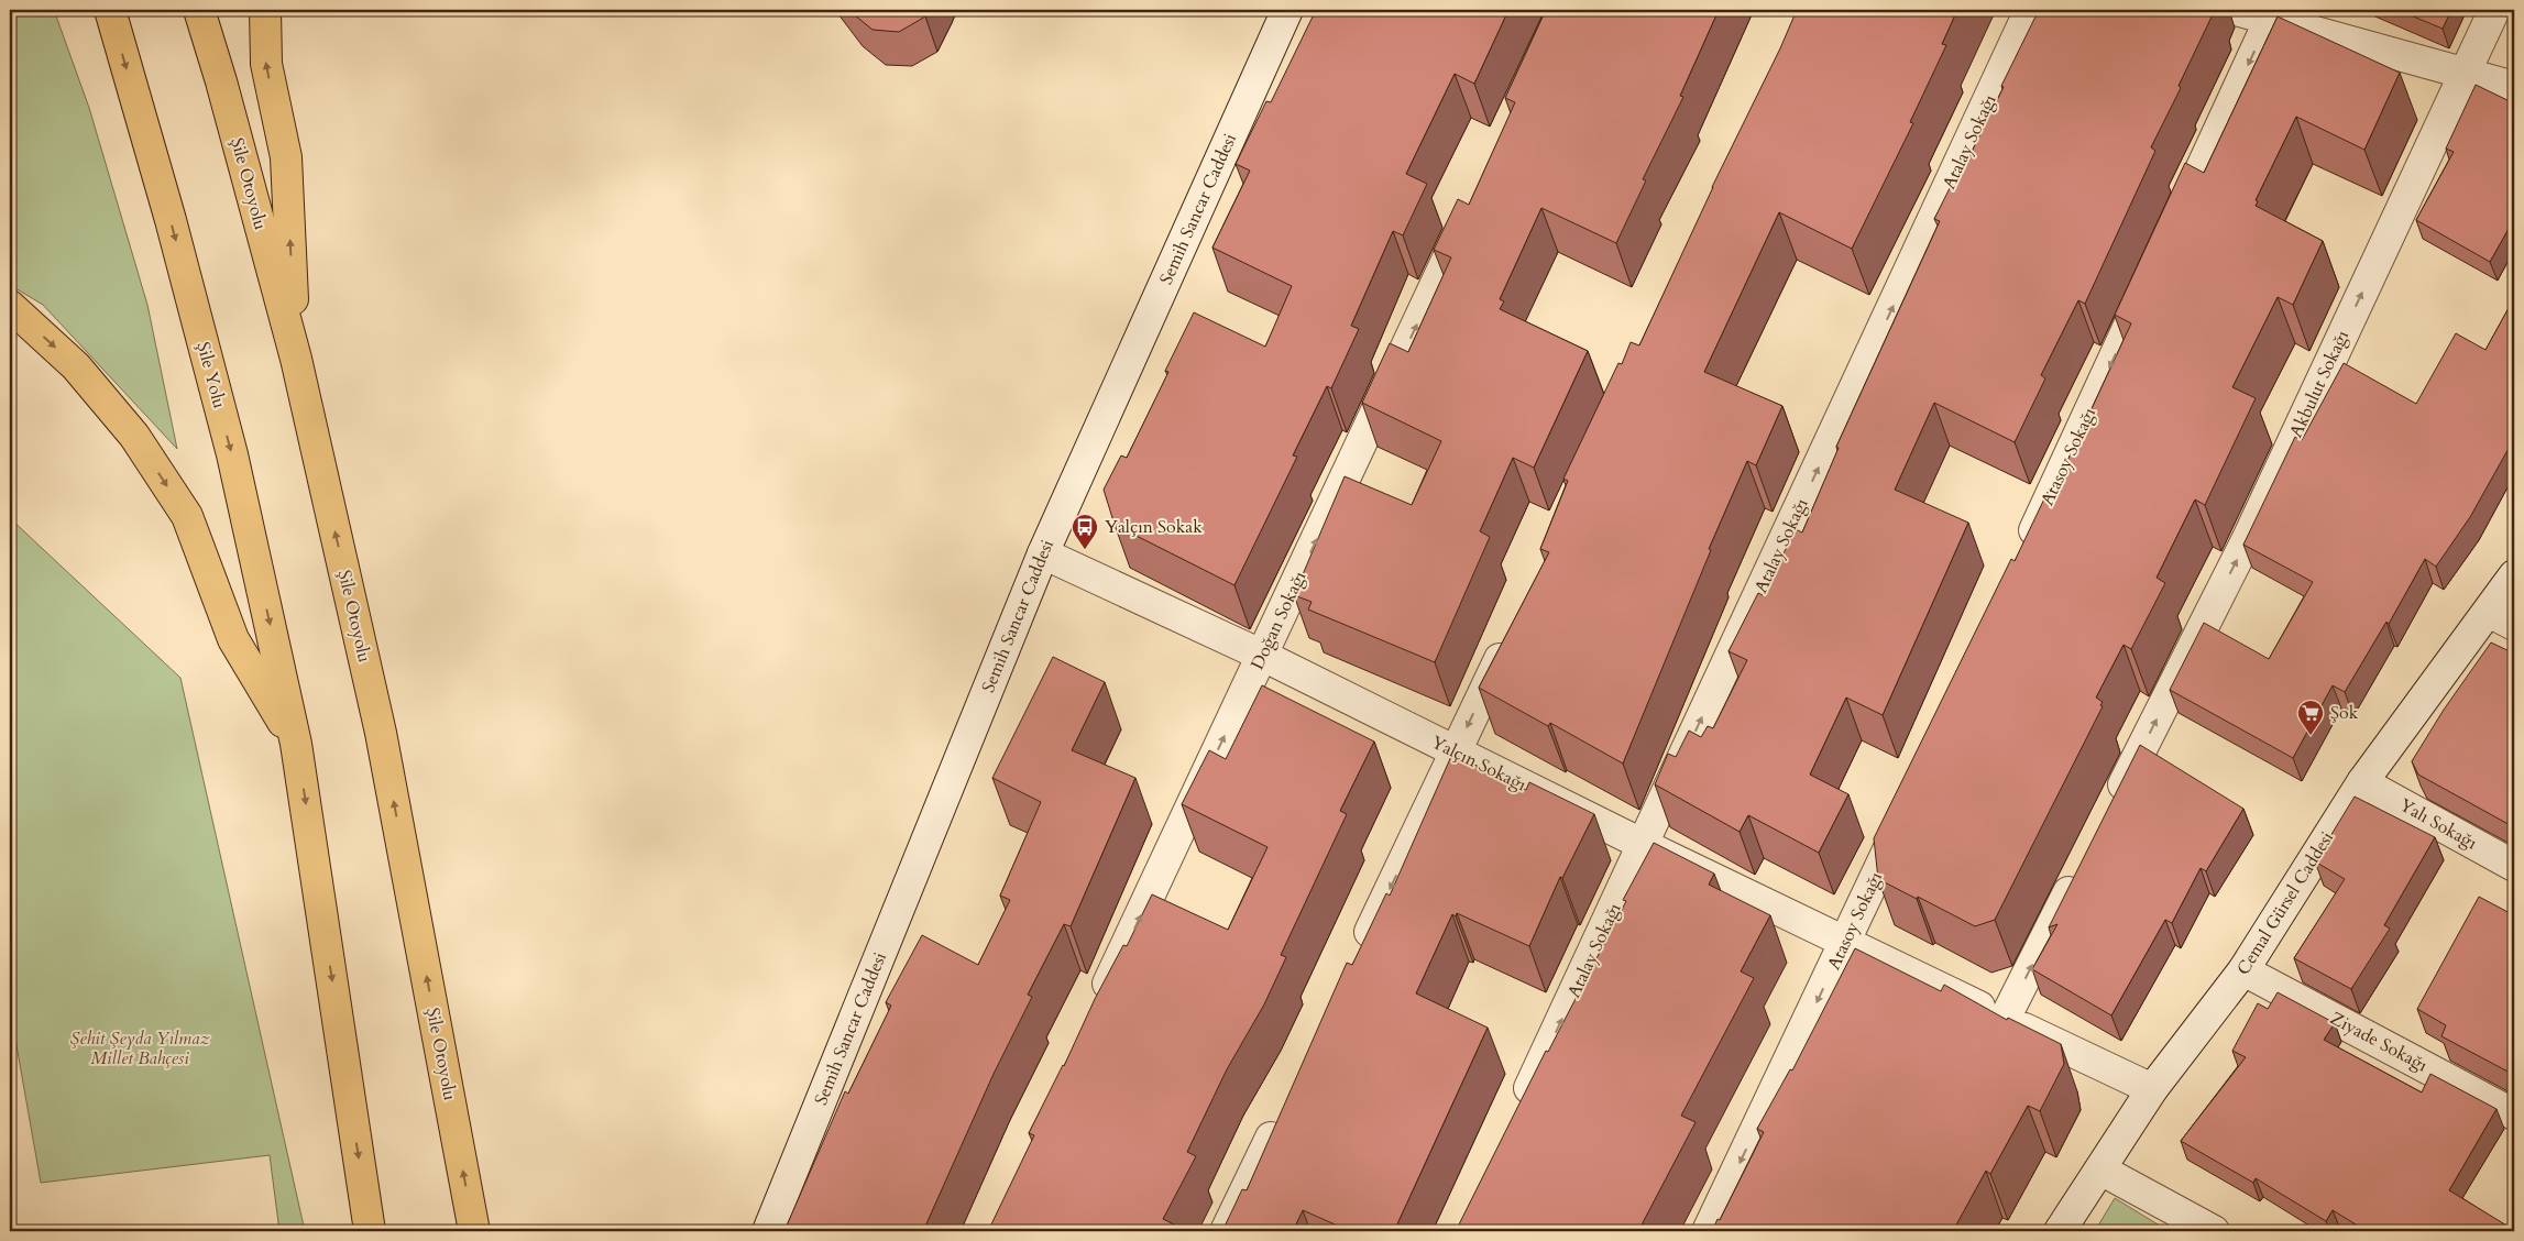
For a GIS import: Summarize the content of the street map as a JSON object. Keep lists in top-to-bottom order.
{
  "streets": {
    "highway": ["Şile Otoyolu", "Şile Yolu"],
    "street": [
      "Atalay Sokağı",
      "Semih Sancar Caddesi",
      "Akbulut Sokağı",
      "Atasoy Sokağı",
      "Doğan Sokağı",
      "Yalçın Sokağı",
      "Yalı Sokağı",
      "Cemal Gürsel Caddesi",
      "Ziyade Sokağı"
    ]
  },
  "crossings": [
    ["Atalay Sokağı", "Yalçın Sokağı"],
    ["Semih Sancar Caddesi", "Yalçın Sokağı"],
    ["Atasoy Sokağı", "Yalçın Sokağı"],
    ["Doğan Sokağı", "Yalçın Sokağı"],
    ["Yalçın Sokağı", "Cemal Gürsel Caddesi"],
    ["Yalı Sokağı", "Cemal Gürsel Caddesi"],
    ["Cemal Gürsel Caddesi", "Ziyade Sokağı"]
  ],
  "one_way": ["Akbulut Sokağı", "Atasoy Sokağı"],
  "parks": ["Şehit Şeyda Yılmaz Millet Bahçesi"],
  "places": {
    "bus stop": ["Yalçın Sokak"],
    "supermarket": ["Şok"]
  }
}
